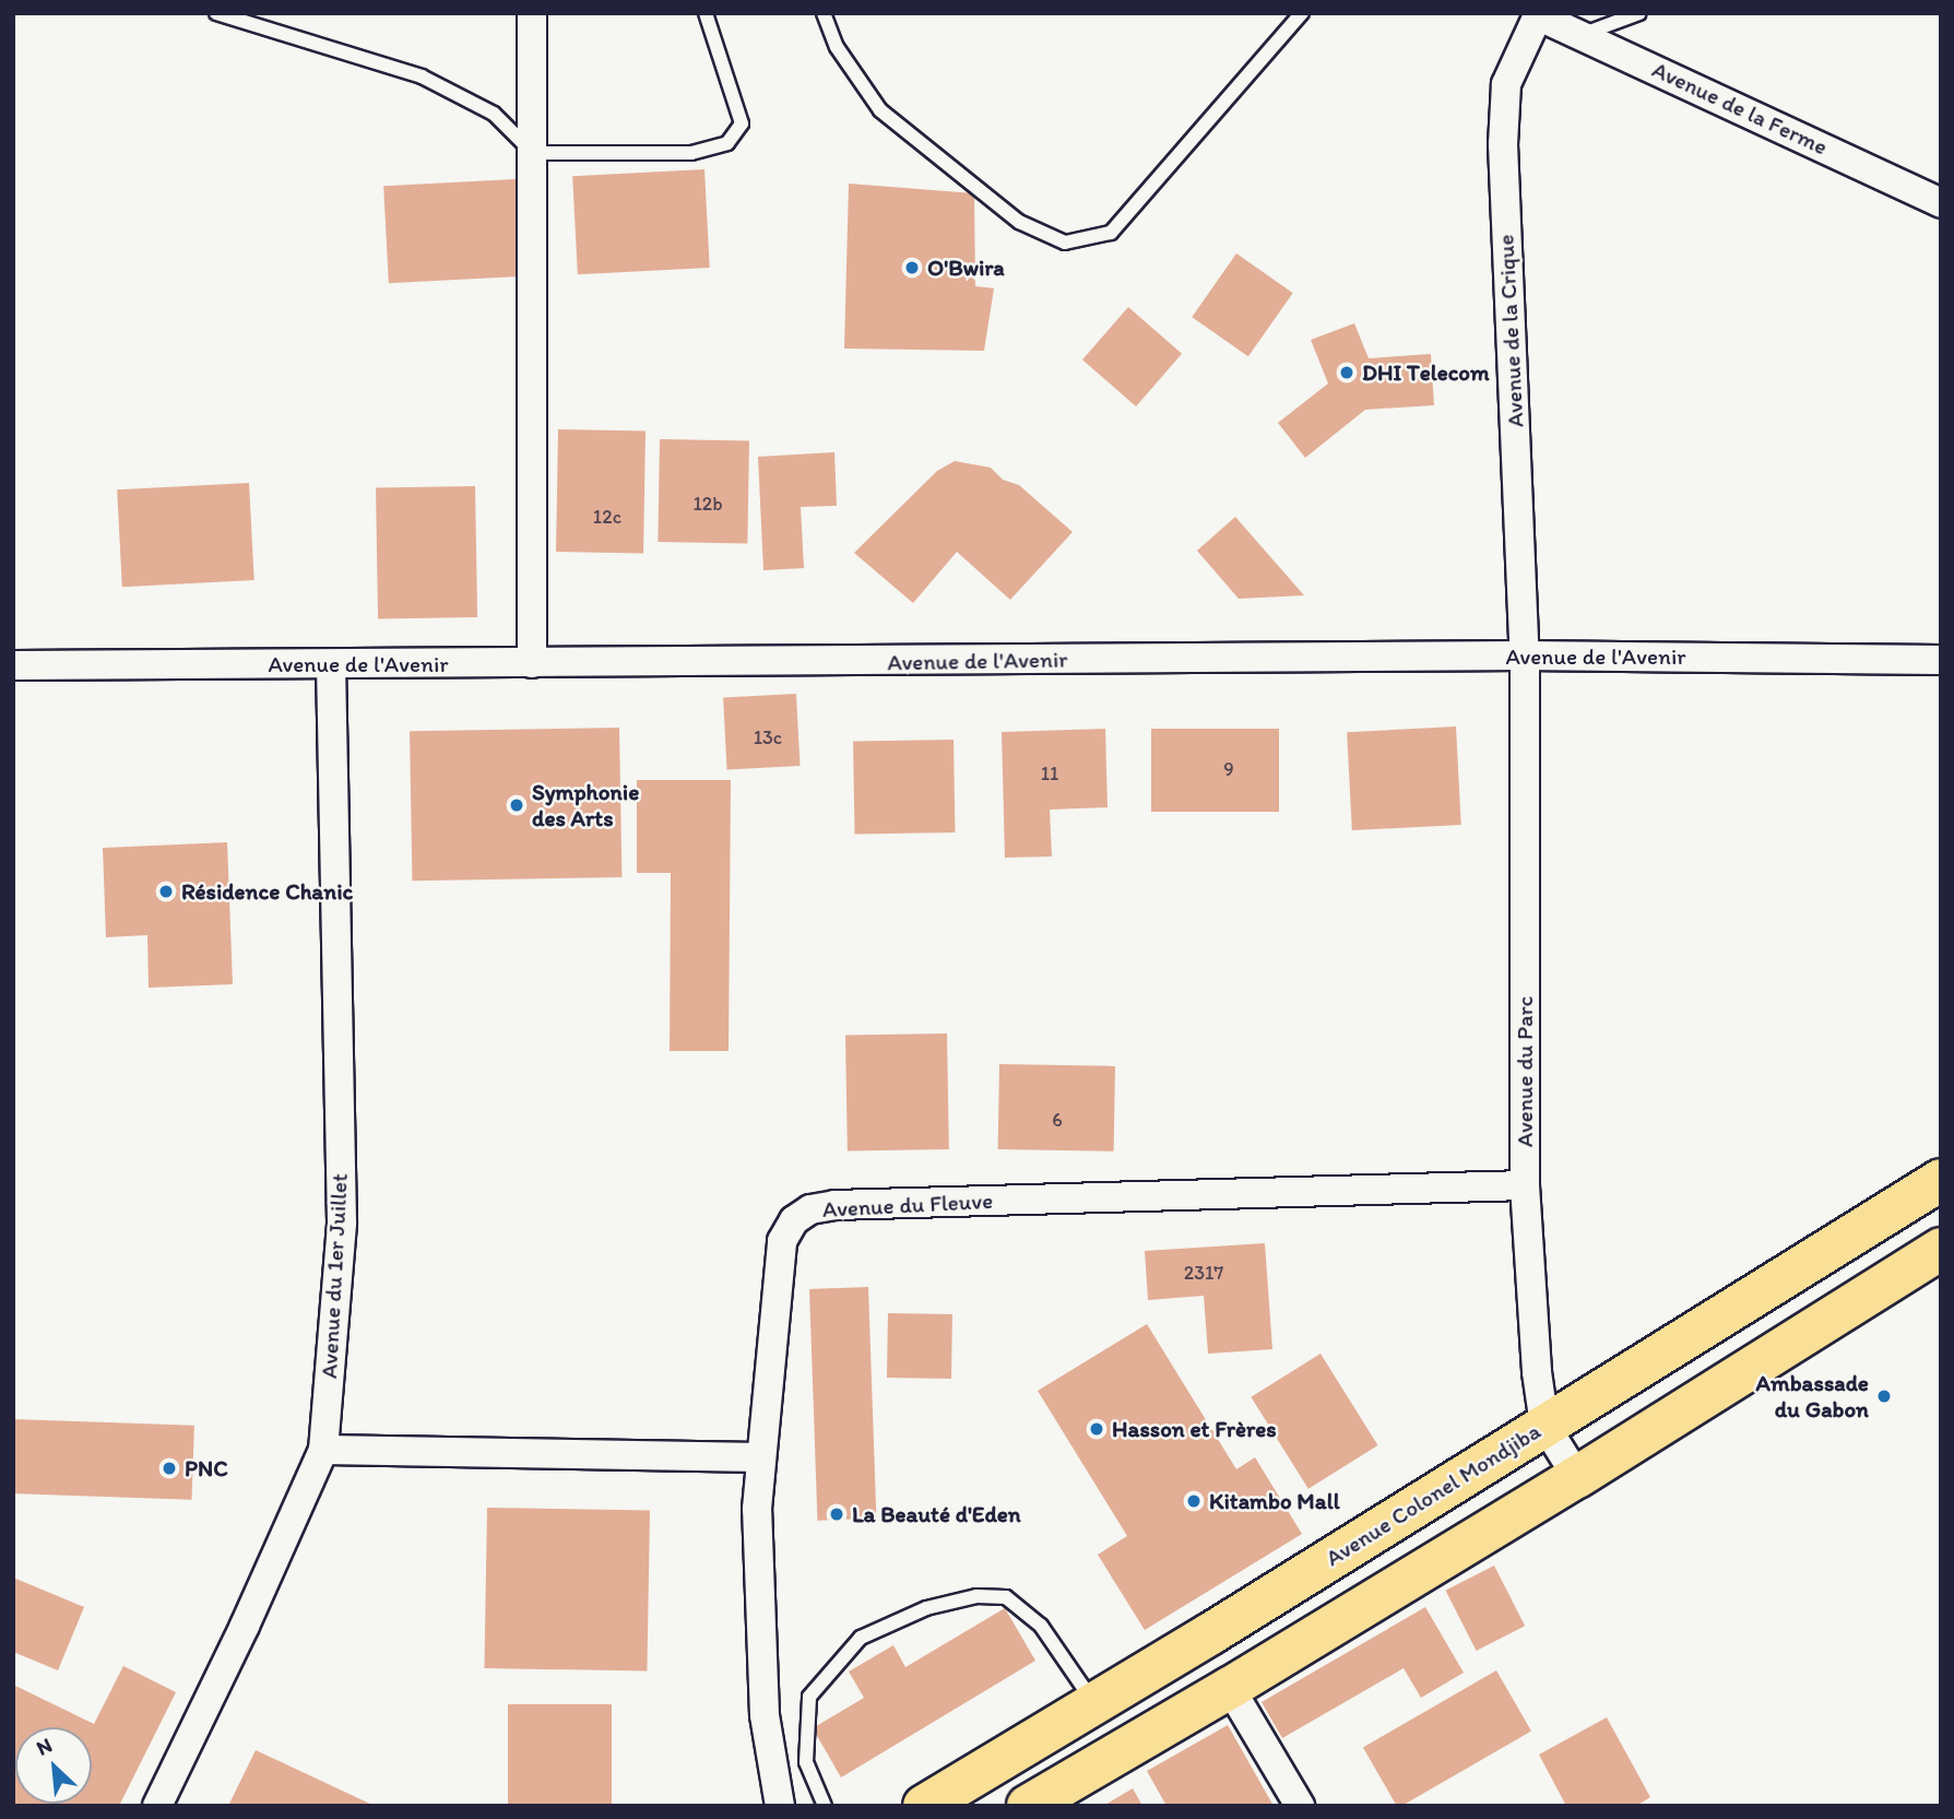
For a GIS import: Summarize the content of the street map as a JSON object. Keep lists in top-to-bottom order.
{
  "streets": {
    "main road": ["Avenue Colonel Mondjiba"],
    "street": [
      "Avenue de la Ferme",
      "Avenue de la Crique",
      "Avenue de l'Avenir",
      "Avenue du Parc",
      "Avenue du Fleuve",
      "Avenue du 1er Juillet"
    ]
  },
  "crossings": [
    ["Avenue de la Ferme", "Avenue de la Crique"],
    ["Avenue de la Crique", "Avenue de l'Avenir"],
    ["Avenue de la Crique", "Avenue du Parc"],
    ["Avenue de l'Avenir", "Avenue du Parc"],
    ["Avenue de l'Avenir", "Avenue du 1er Juillet"],
    ["Avenue du Parc", "Avenue du Fleuve"],
    ["Avenue du Parc", "Avenue Colonel Mondjiba"]
  ],
  "places": [
    "O'Bwira",
    "DHI Telecom",
    "Symphonie des Arts",
    "Résidence Chanic",
    "Ambassade du Gabon",
    "Hasson et Frères",
    "PNC",
    "Kitambo Mall",
    "La Beauté d'Eden"
  ],
  "house_numbers": [
    "12b",
    "12c",
    "13c",
    "9",
    "11",
    "6",
    "2317"
  ],
  "north": "top left"
}
